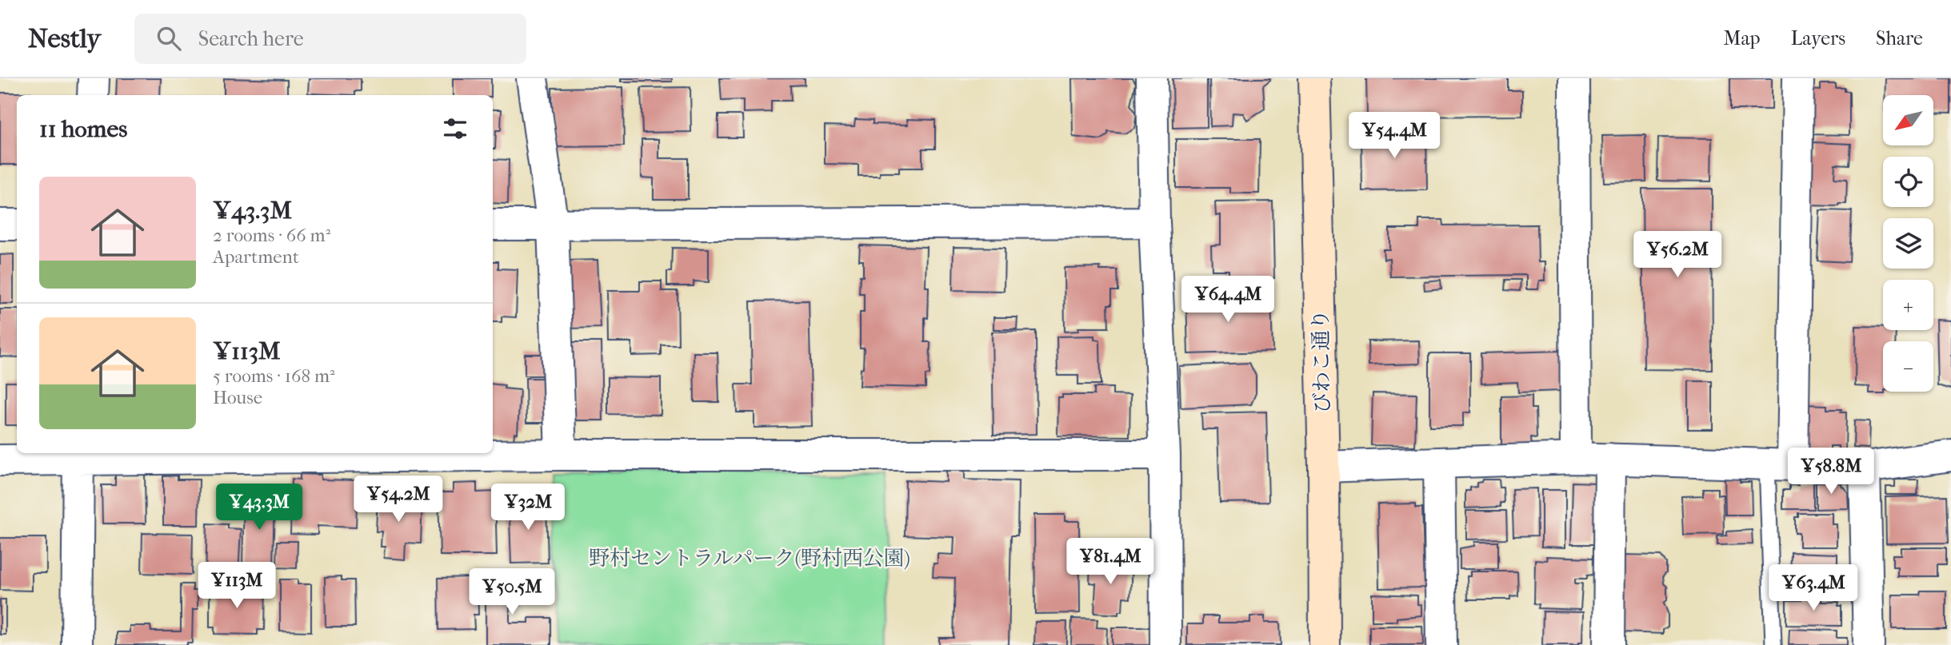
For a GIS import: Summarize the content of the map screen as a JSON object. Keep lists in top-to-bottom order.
{
  "streets": {
    "street": ["びわこ通り"]
  },
  "parks": ["野村セントラルパーク(野村西公園)"],
  "north": "bottom left",
  "page": {
    "header": "Nestly",
    "search": "Search here",
    "nav": ["Map", "Layers", "Share"],
    "map_buttons": ["+", "−"],
    "heading": "11 homes",
    "price": [
      "¥54.4M",
      "¥56.2M",
      "¥64.4M",
      "¥58.8M",
      "¥54.2M",
      "¥43.3M",
      "¥32M",
      "¥81.4M",
      "¥113M",
      "¥63.4M",
      "¥50.5M"
    ],
    "list": [
      {
        "name": "¥43.3M",
        "note": "2 rooms · 66 m² · Apartment"
      },
      {
        "name": "¥113M",
        "note": "5 rooms · 168 m² · House"
      }
    ]
  }
}
